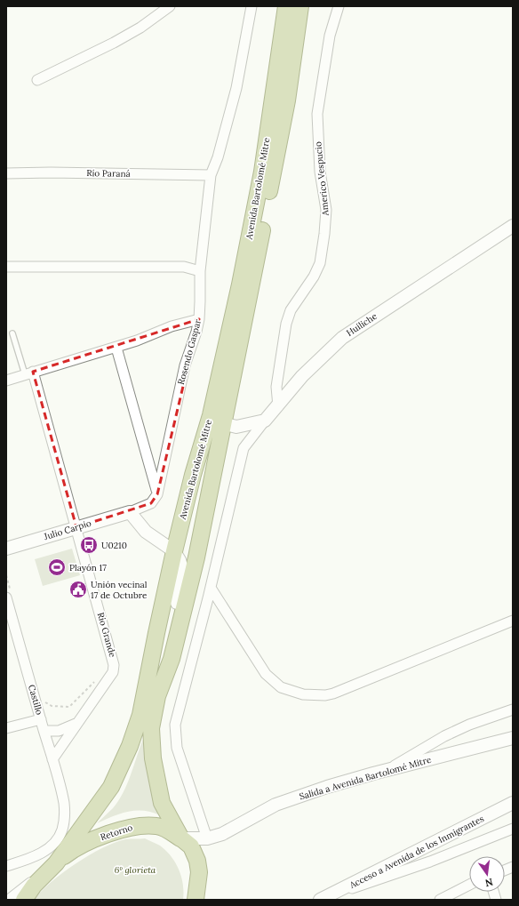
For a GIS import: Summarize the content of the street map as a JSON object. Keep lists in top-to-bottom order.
{
  "streets": {
    "main road": ["Avenida Bartolomé Mitre", "Retorno"],
    "street": [
      "Río Paraná",
      "Americo Vespucio",
      "Huiliche",
      "Rosendo Gaspar",
      "Julio Carpio",
      "Río Grande",
      "Castillo",
      "Salida a Avenida Bartolomé Mitre",
      "Acceso a Avenida de los Inmigrantes"
    ]
  },
  "crossings": [
    ["Río Paraná", "Rosendo Gaspar"],
    ["Americo Vespucio", "Huiliche"],
    ["Avenida Bartolomé Mitre", "Salida a Avenida Bartolomé Mitre"],
    ["Avenida Bartolomé Mitre", "Retorno"],
    ["Julio Carpio", "Río Grande"],
    ["Río Grande", "Castillo"],
    ["Salida a Avenida Bartolomé Mitre", "Retorno"]
  ],
  "parks": ["6º glorieta"],
  "places": {
    "bus stop": ["U0210"],
    "sports": ["Playón 17"],
    "public building": ["Unión vecinal 17 de Octubre"]
  },
  "north": "bottom"
}
